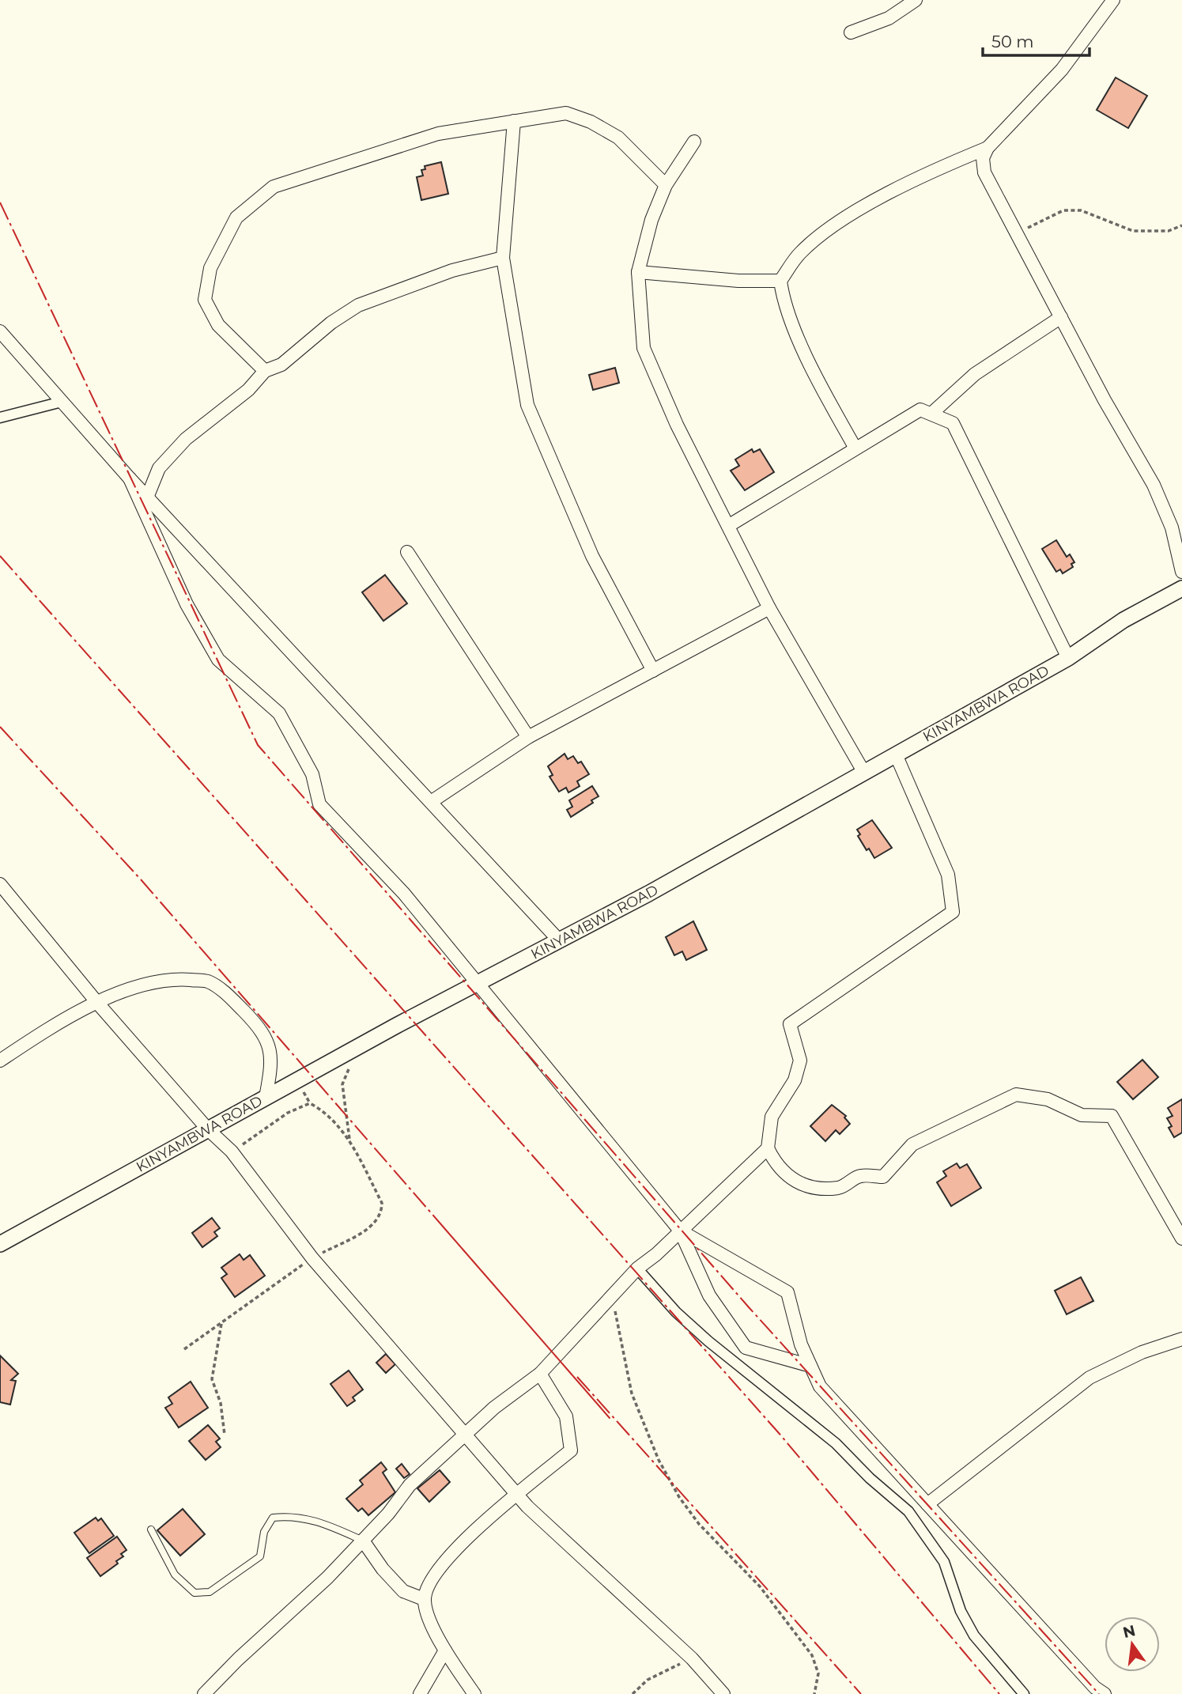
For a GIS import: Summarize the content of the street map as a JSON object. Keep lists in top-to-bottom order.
{
  "streets": {
    "street": ["KINYAMBWA ROAD"]
  },
  "scale_bar": "50 m",
  "north": "top"
}
